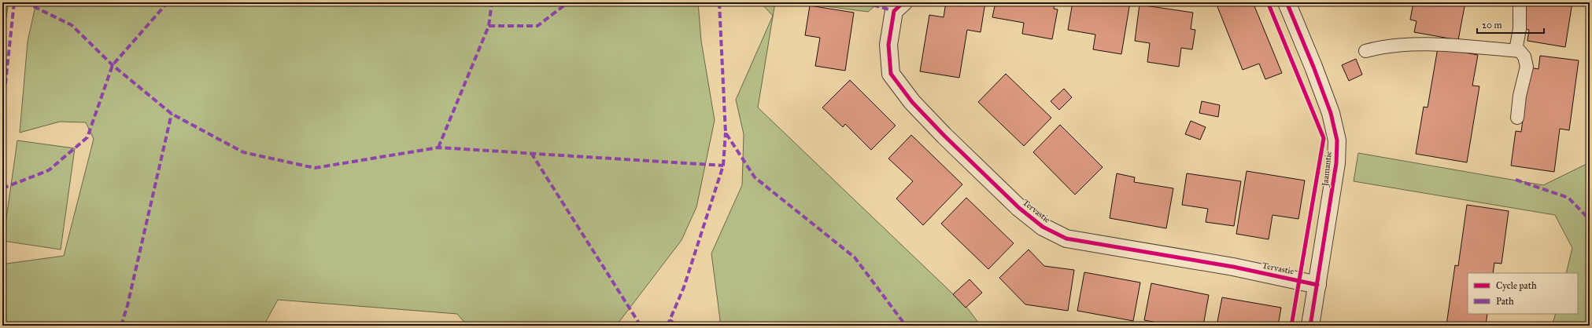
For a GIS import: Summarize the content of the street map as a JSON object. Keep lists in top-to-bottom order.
{
  "streets": {
    "street": ["Jaamantie", "Tervastie"]
  },
  "crossings": [
    ["Jaamantie", "Tervastie"]
  ],
  "legend": ["Cycle path", "Path"],
  "scale_bar": "20 m"
}
